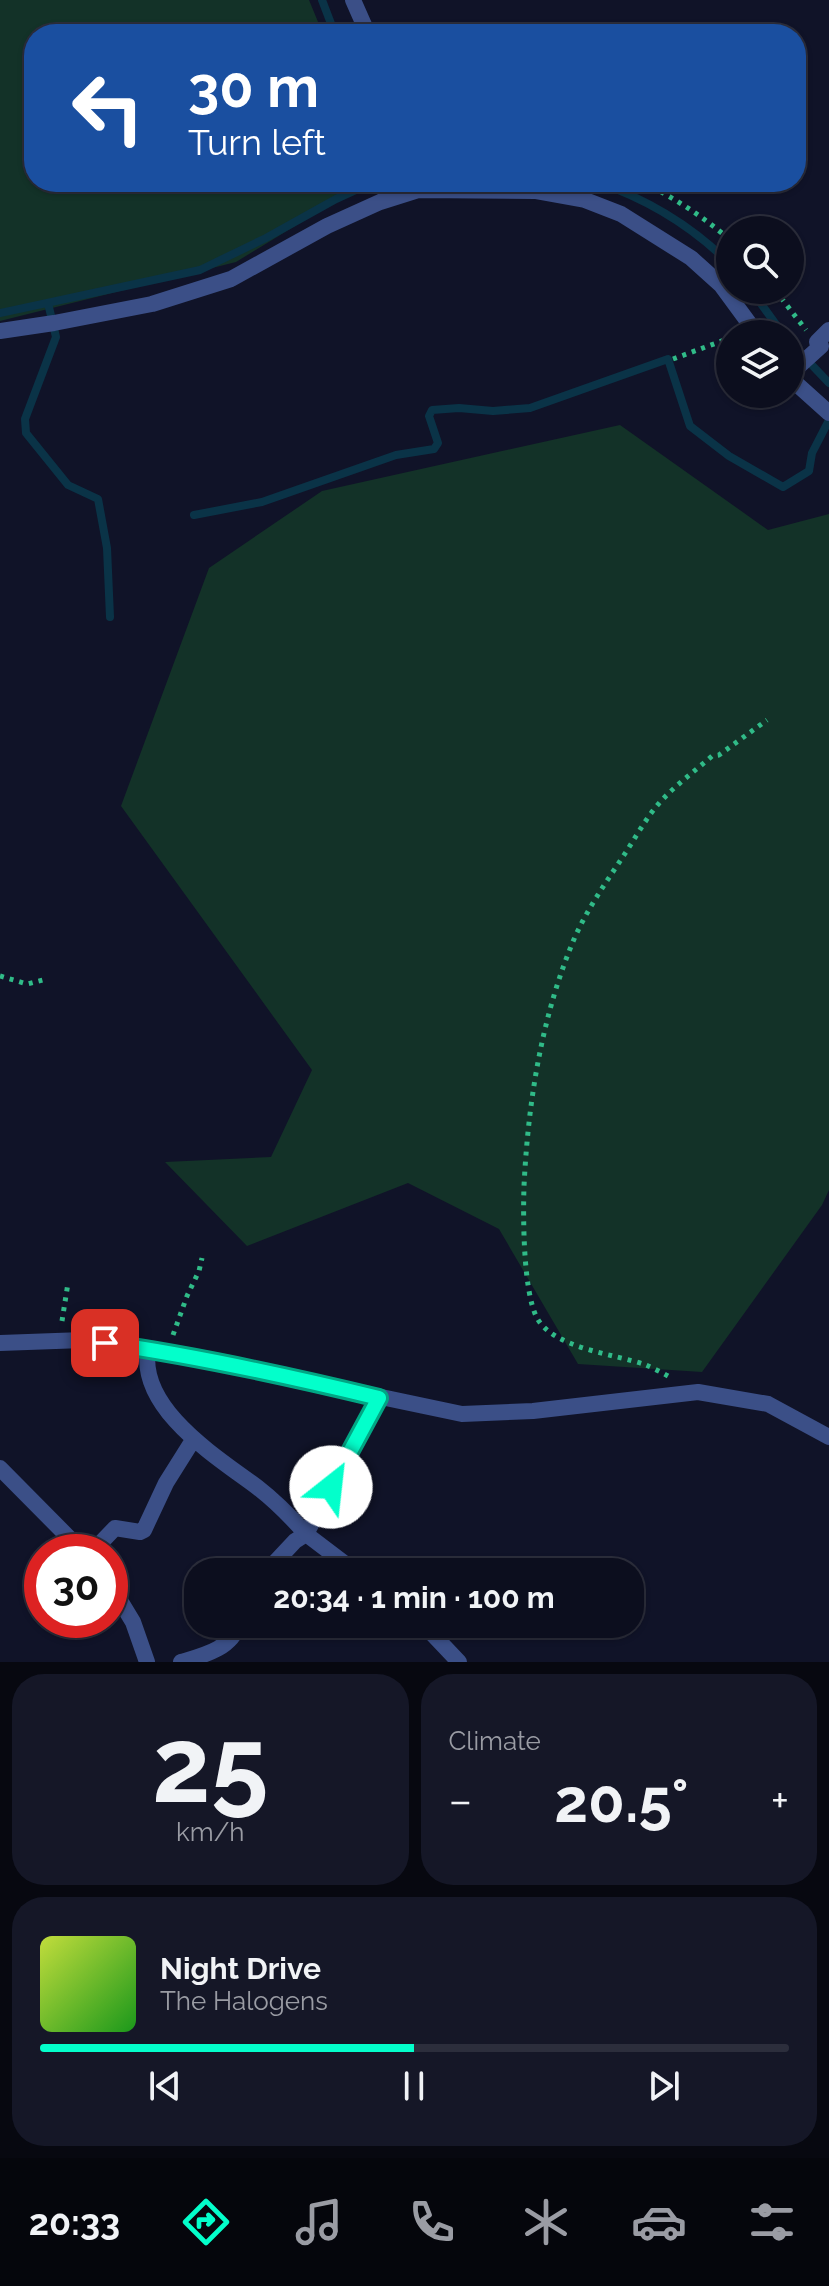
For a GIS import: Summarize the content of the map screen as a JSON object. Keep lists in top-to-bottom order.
{
  "page": {
    "turn": ["30 m", "Turn left"],
    "limit": "30",
    "trip": "20:34 · 1 min · 100 m",
    "tile": [
      ["25", "km/h"],
      "Climate"
    ],
    "heat": ["−", "20.5°", "+"],
    "song": ["Night Drive", "The Halogens"],
    "tabs": "20:33"
  }
}
